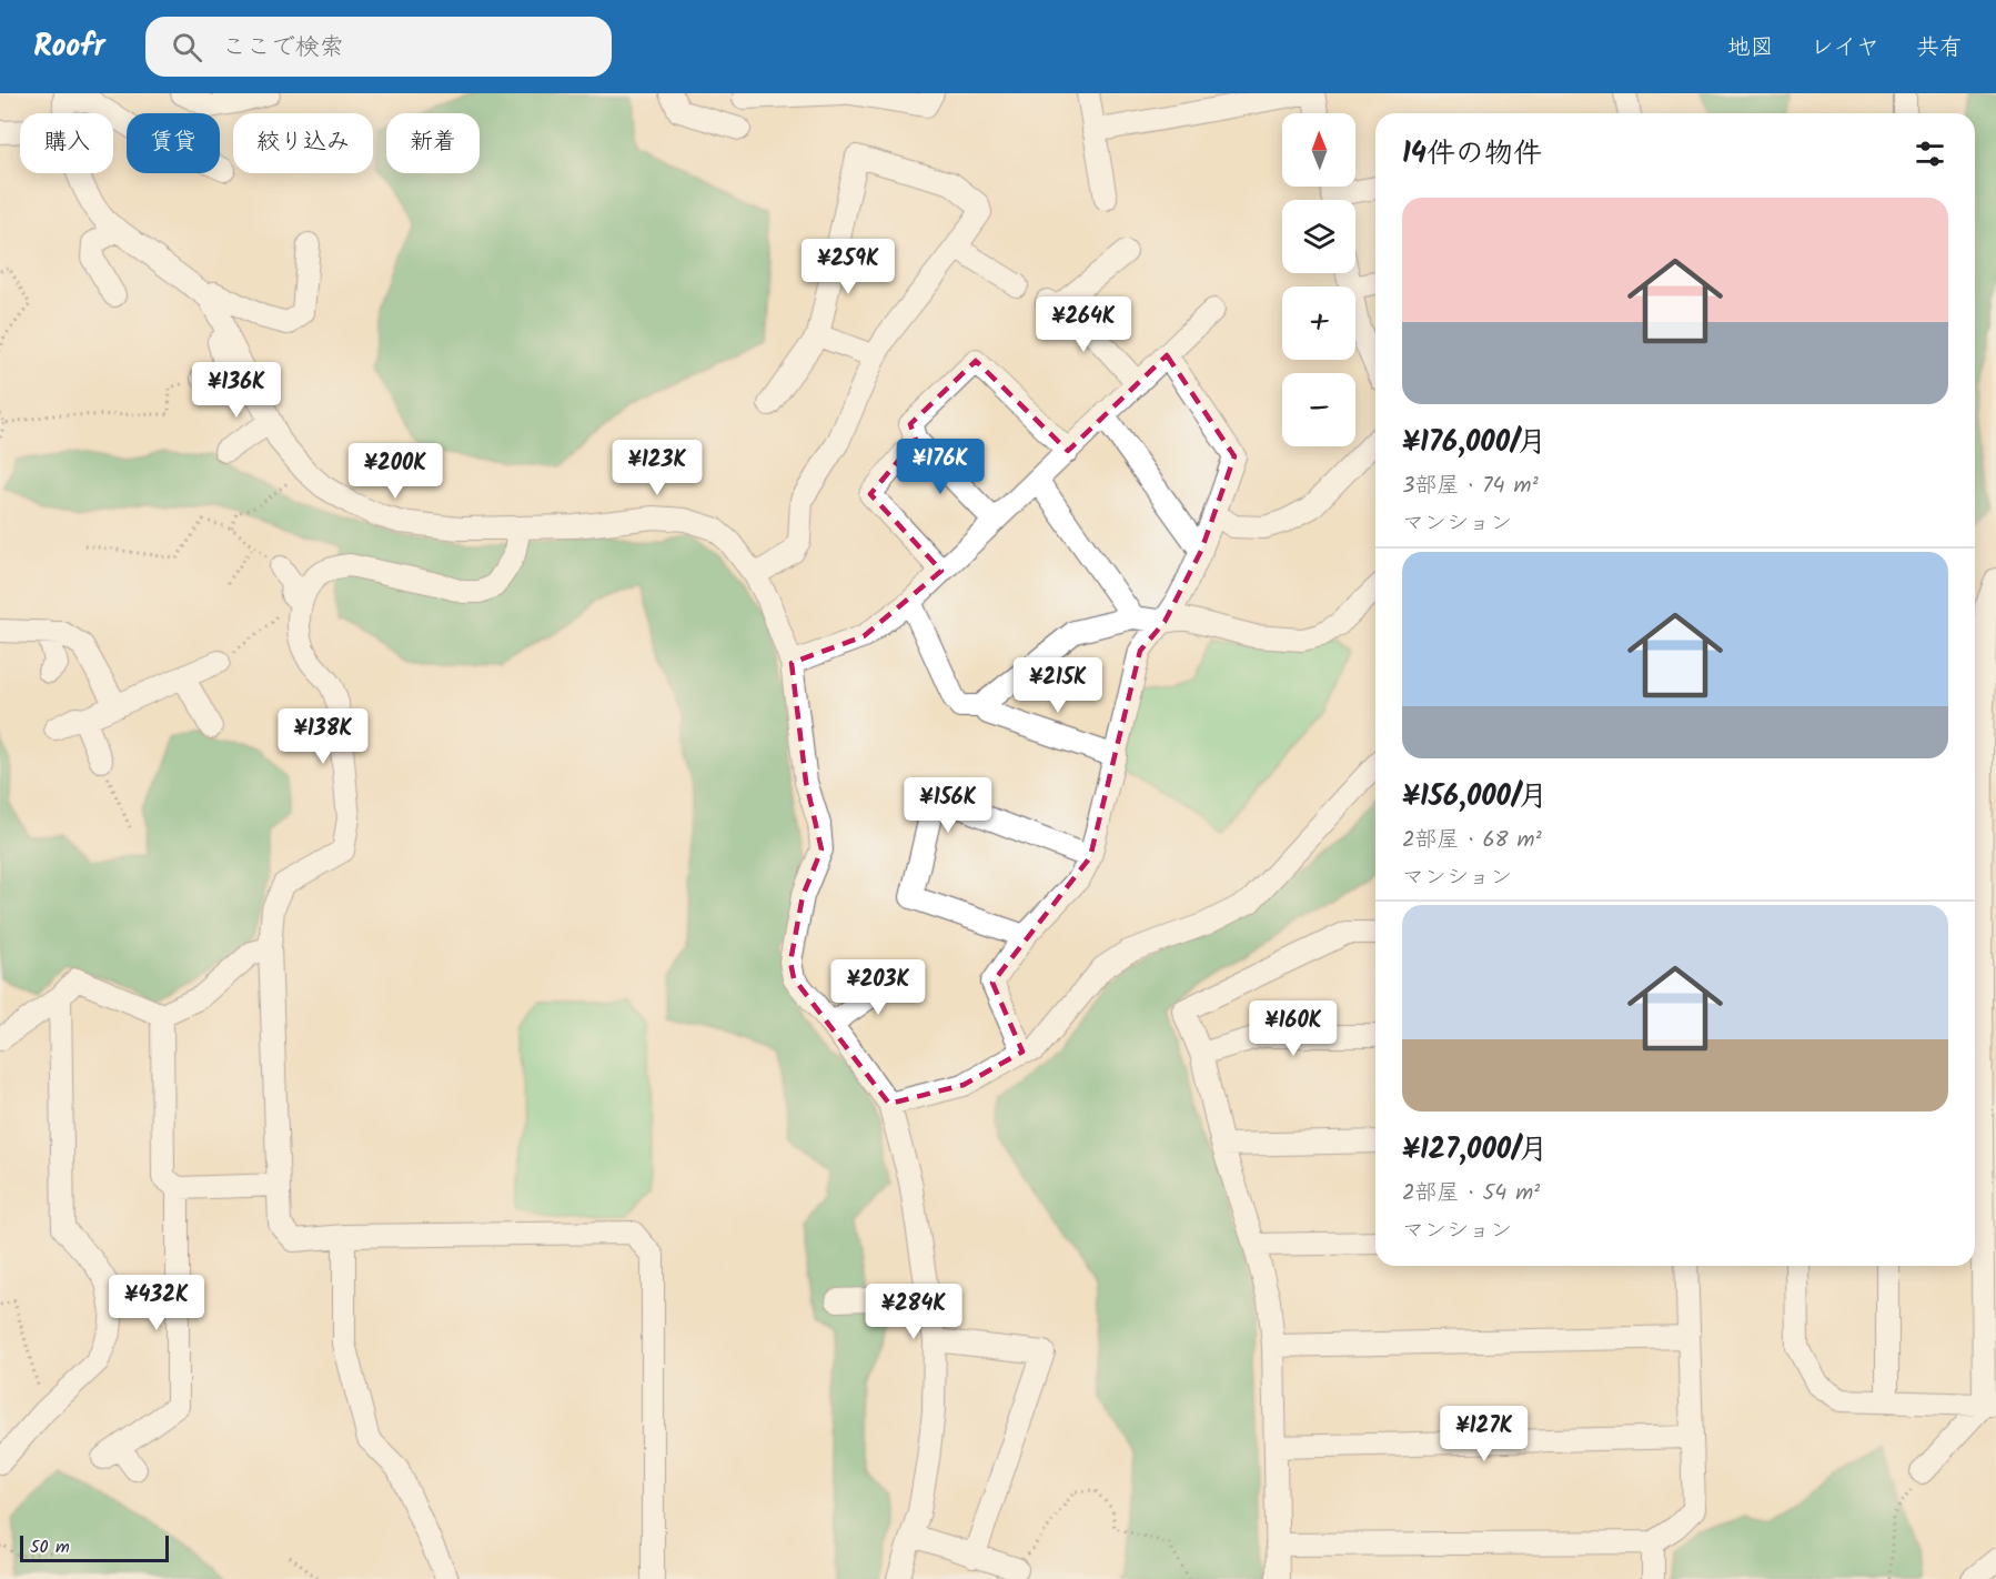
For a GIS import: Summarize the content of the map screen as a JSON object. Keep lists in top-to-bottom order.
{
  "scale_bar": "50 m",
  "north": "top",
  "page": {
    "header": "Roofr",
    "search": "ここで検索",
    "nav": ["地図", "レイヤ", "共有"],
    "map_buttons": ["+", "−"],
    "chip": [
      "購入",
      "賃貸",
      "絞り込み",
      "新着"
    ],
    "heading": "14件の物件",
    "list": [
      {
        "name": "¥176,000/月",
        "note": "3部屋 · 74 m² · マンション"
      },
      {
        "name": "¥156,000/月",
        "note": "2部屋 · 68 m² · マンション"
      },
      {
        "name": "¥127,000/月",
        "note": "2部屋 · 54 m² · マンション"
      }
    ],
    "price": [
      "¥259K",
      "¥264K",
      "¥136K",
      "¥176K",
      "¥123K",
      "¥200K",
      "¥215K",
      "¥138K",
      "¥156K",
      "¥203K",
      "¥160K",
      "¥432K",
      "¥284K",
      "¥127K"
    ],
    "scale": "50 m"
  }
}
